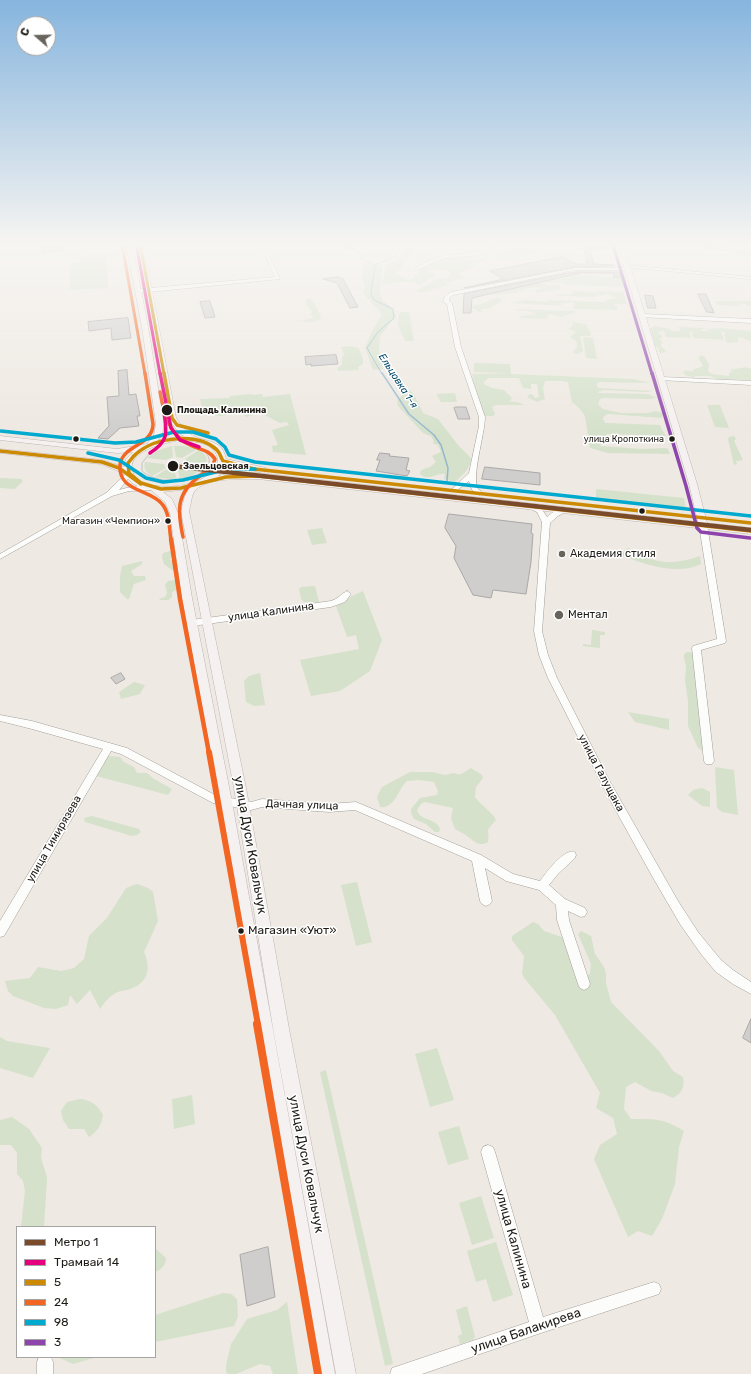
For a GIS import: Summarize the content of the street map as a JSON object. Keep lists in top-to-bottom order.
{
  "streets": {
    "main road": ["улица Дуси Ковальчук"],
    "street": [
      "улица Калинина",
      "улица Галущака",
      "Дачная улица",
      "улица Тимирязева",
      "улица Балакирева"
    ]
  },
  "crossings": [
    ["улица Калинина", "улица Дуси Ковальчук"],
    ["улица Калинина", "улица Балакирева"],
    ["Дачная улица", "улица Тимирязева"],
    ["Дачная улица", "улица Дуси Ковальчук"]
  ],
  "water": ["Ельцовка 1-я"],
  "places": [
    "Площадь Калинина",
    "улица Кропоткина",
    "Заельцовская",
    "Магазин «Чемпион»",
    "Академия стиля",
    "Ментал",
    "Магазин «Уют»"
  ],
  "lines": [
    "tram line 14",
    "transit line 5",
    "transit line 24",
    "transit line 3",
    "transit line 98",
    "metro line 1"
  ],
  "legend": [
    "Метро 1",
    "Трамвай 14",
    "5",
    "24",
    "98",
    "3"
  ],
  "north": "left"
}
